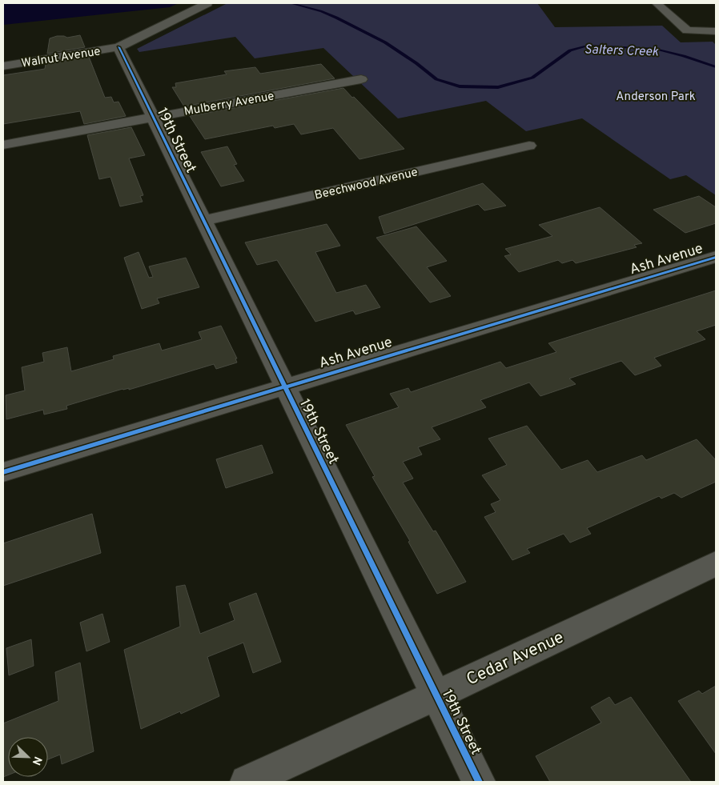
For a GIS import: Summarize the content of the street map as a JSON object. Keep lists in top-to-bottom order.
{
  "streets": {
    "street": [
      "Walnut Avenue",
      "Mulberry Avenue",
      "19th Street",
      "Beechwood Avenue",
      "Ash Avenue",
      "Cedar Avenue"
    ]
  },
  "crossings": [
    ["Walnut Avenue", "19th Street"],
    ["Mulberry Avenue", "19th Street"],
    ["19th Street", "Beechwood Avenue"],
    ["19th Street", "Ash Avenue"],
    ["19th Street", "Cedar Avenue"]
  ],
  "water": ["Salters Creek"],
  "parks": ["Anderson Park"],
  "north": "bottom right"
}
